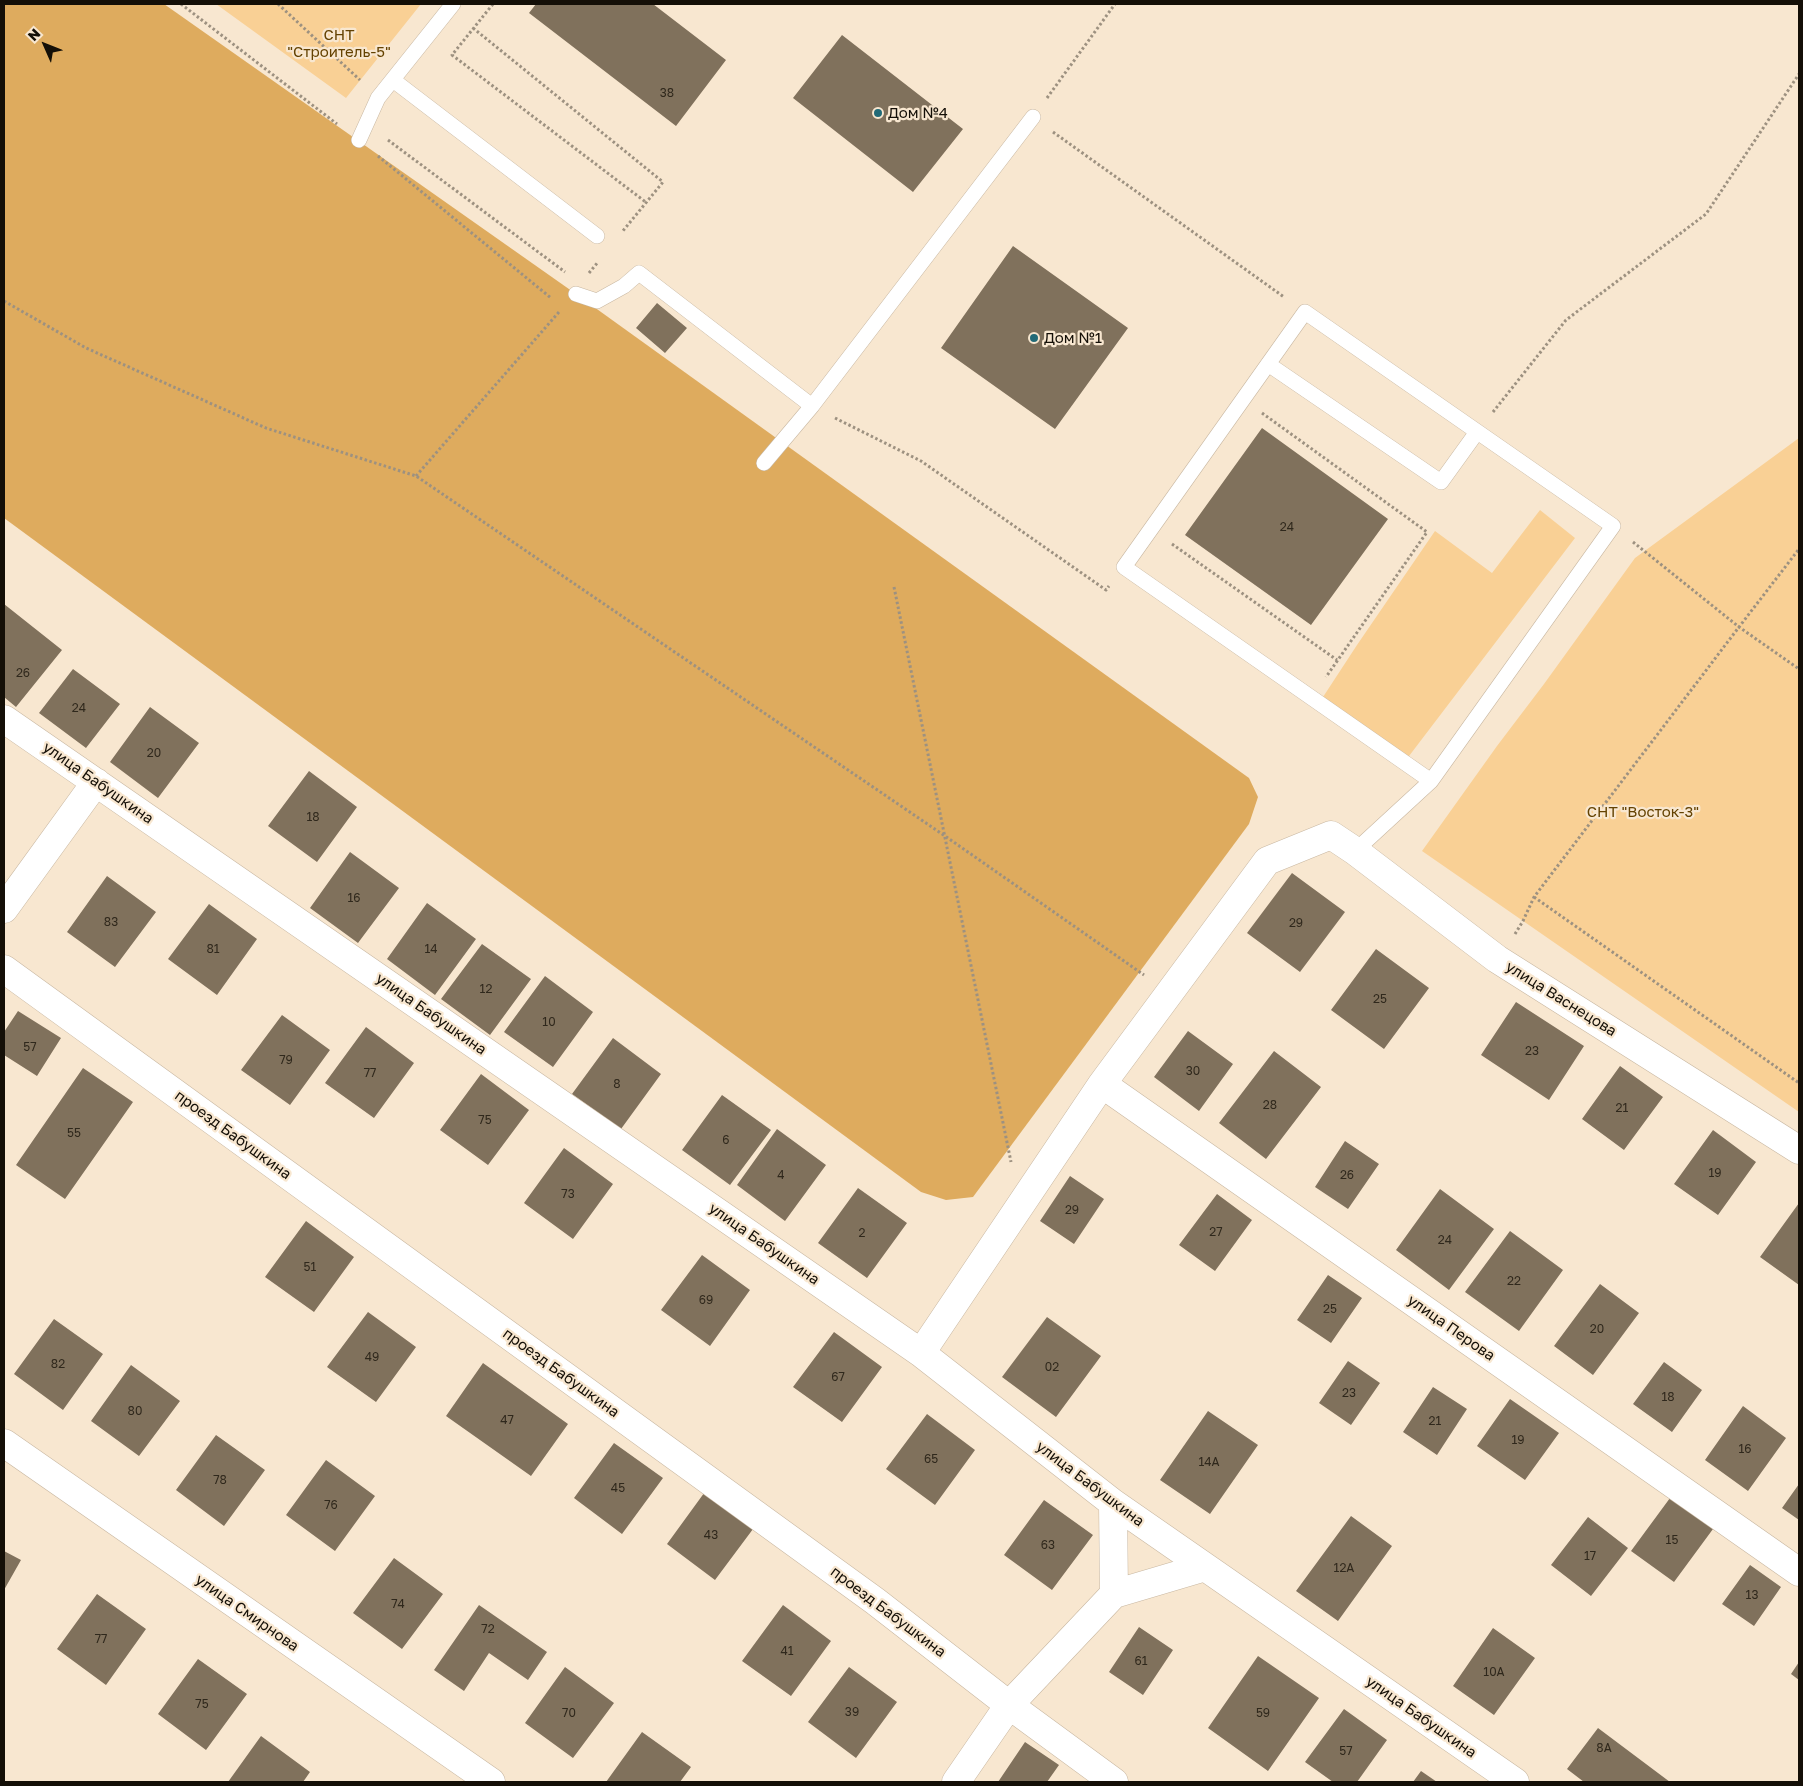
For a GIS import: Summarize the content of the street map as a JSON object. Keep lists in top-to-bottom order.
{
  "streets": {
    "street": [
      "улица Бабушкина",
      "улица Васнецова",
      "проезд Бабушкина",
      "улица Перова",
      "улица Смирнова"
    ]
  },
  "parks": ["СНТ \"Строитель-5\"", "СНТ \"Восток-3\""],
  "places": ["Дом №4", "Дом №1"],
  "house_numbers": [
    "38",
    "24",
    "26",
    "24",
    "20",
    "18",
    "16",
    "83",
    "29",
    "81",
    "14",
    "12",
    "25",
    "10",
    "57",
    "23",
    "79",
    "30",
    "77",
    "8",
    "28",
    "21",
    "75",
    "55",
    "6",
    "19",
    "4",
    "26",
    "73",
    "29",
    "27",
    "2",
    "24",
    "51",
    "22",
    "69",
    "25",
    "20",
    "49",
    "82",
    "02",
    "67",
    "23",
    "18",
    "80",
    "47",
    "21",
    "19",
    "16",
    "65",
    "14А",
    "78",
    "45",
    "76",
    "43",
    "15",
    "63",
    "17",
    "12А",
    "13",
    "74",
    "72",
    "77",
    "41",
    "61",
    "10А",
    "75",
    "39",
    "70",
    "59",
    "8А",
    "57"
  ],
  "north": "top left"
}
